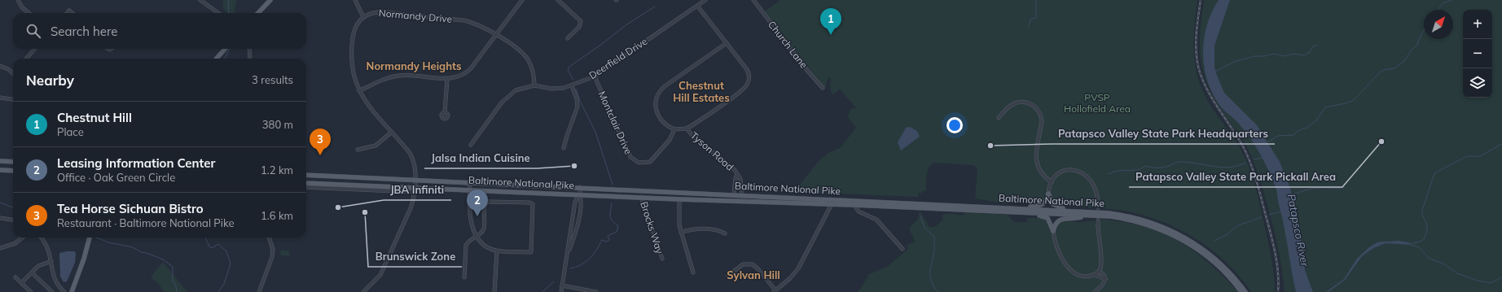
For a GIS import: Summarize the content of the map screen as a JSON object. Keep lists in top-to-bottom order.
{
  "streets": {
    "main road": ["Baltimore National Pike"],
    "street": [
      "Normandy Drive",
      "Church Lane",
      "Deerfield Drive",
      "Montclair Drive",
      "Tyson Road",
      "Brocks Way"
    ]
  },
  "crossings": [
    ["Normandy Drive", "Deerfield Drive"],
    ["Deerfield Drive", "Montclair Drive"],
    ["Tyson Road", "Baltimore National Pike"],
    ["Baltimore National Pike", "Brocks Way"]
  ],
  "districts": ["Normandy Heights", "Chestnut Hill Estates", "Sylvan Hill"],
  "water": ["Patapsco River"],
  "parks": ["PVSP Hollofield Area"],
  "places": [
    "Patapsco Valley State Park Pickall Area",
    "Patapsco Valley State Park Headquarters",
    "Jalsa Indian Cuisine",
    "JBA Infiniti",
    "Brunswick Zone"
  ],
  "north": "top right",
  "page": {
    "pins": ["1", "3", "2"],
    "map_buttons": ["+", "−"],
    "search": "Search here",
    "heading": ["Nearby", "3 results"],
    "list": [
      {
        "mark": "1",
        "name": "Chestnut Hill",
        "note": "Place",
        "value": "380 m"
      },
      {
        "mark": "2",
        "name": "Leasing Information Center",
        "note": "Office · Oak Green Circle",
        "value": "1.2 km"
      },
      {
        "mark": "3",
        "name": "Tea Horse Sichuan Bistro",
        "note": "Restaurant · Baltimore National Pike",
        "value": "1.6 km"
      }
    ]
  }
}
